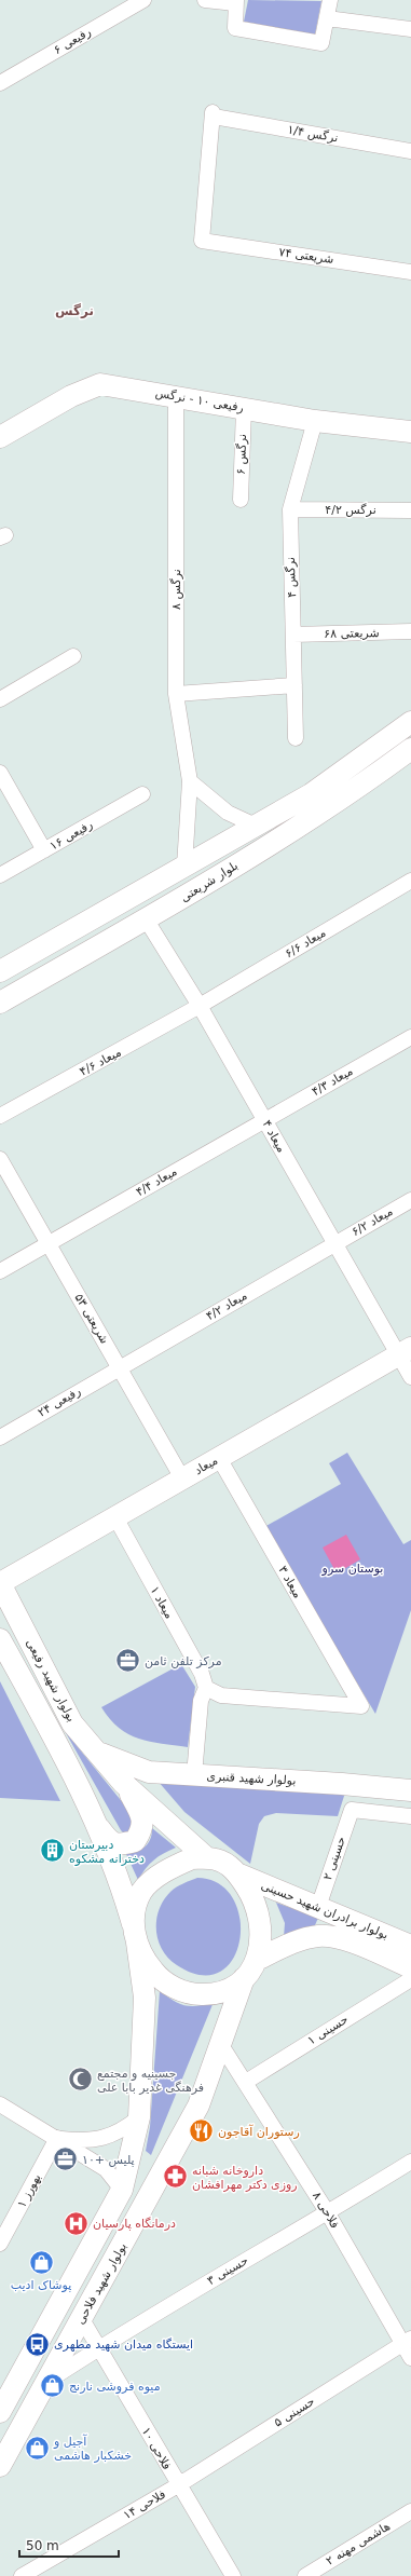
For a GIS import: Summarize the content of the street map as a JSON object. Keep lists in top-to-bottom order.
{
  "streets": {
    "main road": [
      "رفیعی ۱۰ - نرگس",
      "بلوار شریعتی",
      "میعاد",
      "بولوار شهید رفیعی",
      "بولوار شهید قنبری",
      "بولوار برادران شهید حسینی",
      "بولوار شهید فلاحی"
    ],
    "street": [
      "رفیعی ۶",
      "نرگس ۱/۴",
      "شریعتی ۷۴",
      "نرگس ۶",
      "نرگس ۴/۲",
      "نرگس ۴",
      "نرگس ۸",
      "شریعتی ۶۸",
      "رفیعی ۱۶",
      "میعاد ۶/۶",
      "میعاد ۴/۶",
      "میعاد ۴/۳",
      "میعاد ۴",
      "میعاد ۴/۴",
      "میعاد ۶/۲",
      "میعاد ۴/۲",
      "شریعتی ۵۳",
      "رفیعی ۲۴",
      "میعاد ۳",
      "میعاد ۱",
      "حسینی ۲",
      "حسینی ۱",
      "بهورز ۱",
      "فلاحی ۸",
      "حسینی ۳",
      "حسینی ۵",
      "فلاحی ۱۰",
      "فلاحی ۱۴",
      "هاشمی مهنه ۲"
    ]
  },
  "crossings": [
    ["نرگس ۱/۴", "شریعتی ۷۴"],
    ["رفیعی ۱۰ - نرگس", "نرگس ۶"],
    ["رفیعی ۱۰ - نرگس", "نرگس ۴"],
    ["رفیعی ۱۰ - نرگس", "نرگس ۸"],
    ["نرگس ۴/۲", "نرگس ۴"],
    ["نرگس ۴", "شریعتی ۶۸"],
    ["نرگس ۸", "بلوار شریعتی"],
    ["بلوار شریعتی", "میعاد ۴"],
    ["میعاد ۶/۶", "میعاد ۴/۶"],
    ["میعاد ۶/۶", "میعاد ۴"],
    ["میعاد ۴/۶", "میعاد ۴"],
    ["میعاد ۴/۳", "میعاد ۴"],
    ["میعاد ۴/۳", "میعاد ۴/۴"],
    ["میعاد ۴", "میعاد ۴/۴"],
    ["میعاد ۴", "میعاد ۶/۲"],
    ["میعاد ۴", "میعاد ۴/۲"],
    ["میعاد ۴", "میعاد"],
    ["میعاد ۴/۴", "شریعتی ۵۳"],
    ["میعاد ۶/۲", "میعاد ۴/۲"],
    ["میعاد ۴/۲", "شریعتی ۵۳"],
    ["میعاد ۴/۲", "رفیعی ۲۴"],
    ["شریعتی ۵۳", "رفیعی ۲۴"],
    ["شریعتی ۵۳", "میعاد"],
    ["میعاد", "میعاد ۳"],
    ["میعاد", "میعاد ۱"],
    ["میعاد", "بولوار شهید رفیعی"],
    ["میعاد ۳", "میعاد ۱"],
    ["بولوار شهید رفیعی", "بولوار شهید قنبری"],
    ["بولوار شهید رفیعی", "بولوار برادران شهید حسینی"],
    ["بولوار شهید رفیعی", "بولوار شهید فلاحی"],
    ["حسینی ۲", "بولوار برادران شهید حسینی"],
    ["بولوار برادران شهید حسینی", "بولوار شهید فلاحی"],
    ["حسینی ۱", "فلاحی ۸"],
    ["فلاحی ۸", "حسینی ۳"],
    ["فلاحی ۸", "بولوار شهید فلاحی"],
    ["فلاحی ۸", "حسینی ۵"],
    ["حسینی ۳", "بولوار شهید فلاحی"],
    ["حسینی ۳", "فلاحی ۱۰"],
    ["بولوار شهید فلاحی", "فلاحی ۱۰"],
    ["حسینی ۵", "فلاحی ۱۰"],
    ["حسینی ۵", "فلاحی ۱۴"],
    ["فلاحی ۱۰", "فلاحی ۱۴"]
  ],
  "districts": ["نرگس"],
  "parks": ["بوستان سرو"],
  "places": {
    "office": ["مرکز تلفن ثامن", "پلیس +۱۰"],
    "building": ["دبیرستان دخترانه مشکوه"],
    "mosque": ["جسینیه و مجتمع فرهنگی غدیر بابا علی"],
    "restaurant": ["رستوران آقاجون"],
    "pharmacy": ["داروخانه شبانه روزی دکتر مهرافشان"],
    "hospital": ["درمانگاه پارسیان"],
    "shop": ["پوشاک ادیب", "میوه فروشی نارنج", "آجیل و خشکبار هاشمی"],
    "bus stop": ["ایستگاه میدان شهید مطهری"]
  },
  "scale_bar": "50 m"
}
